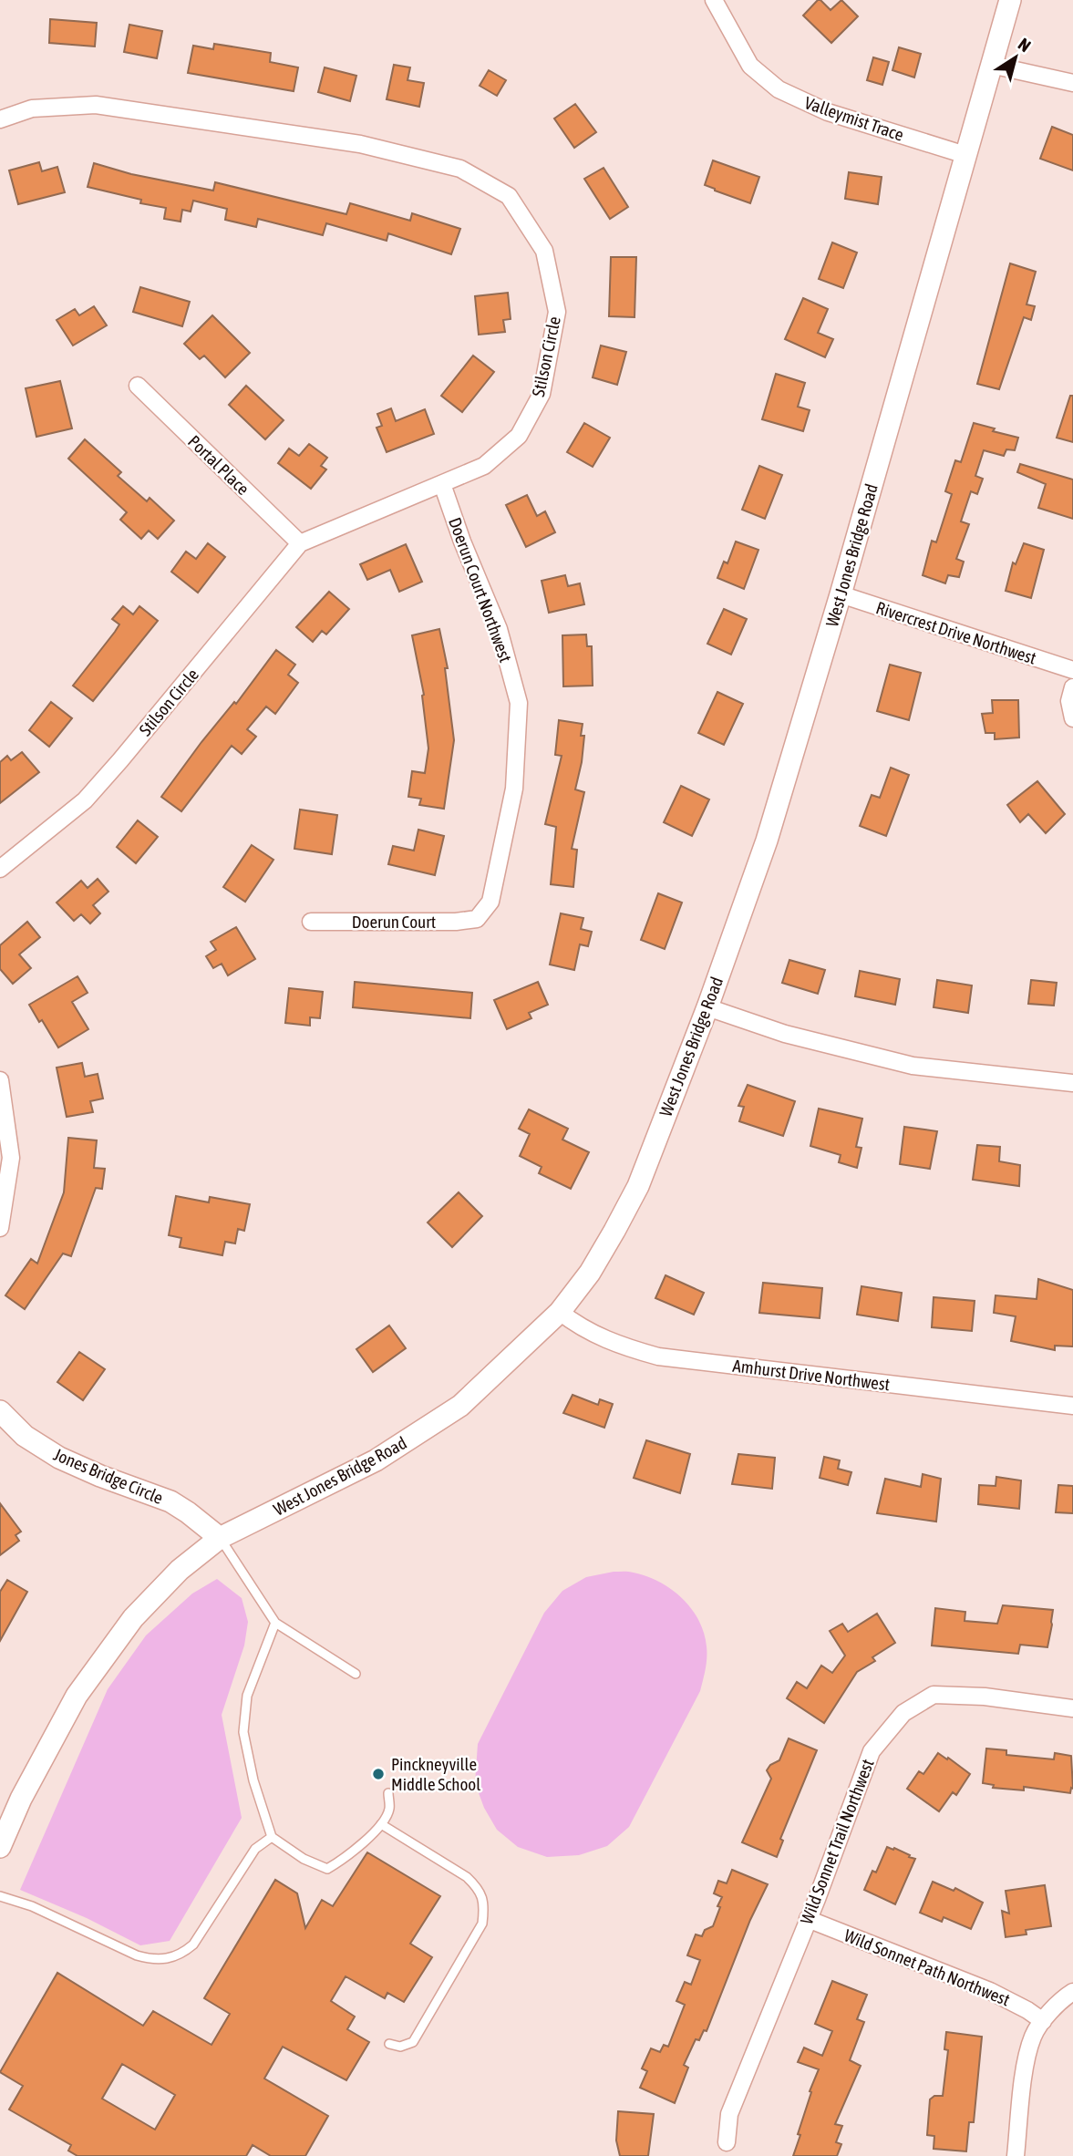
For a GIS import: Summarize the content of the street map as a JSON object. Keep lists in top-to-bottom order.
{
  "streets": {
    "street": [
      "Valleymist Trace",
      "Stilson Circle",
      "Portal Place",
      "West Jones Bridge Road",
      "Doerun Court Northwest",
      "Rivercrest Drive Northwest",
      "Doerun Court",
      "Amhurst Drive Northwest",
      "Jones Bridge Circle",
      "Wild Sonnet Trail Northwest",
      "Wild Sonnet Path Northwest"
    ]
  },
  "crossings": [
    ["Valleymist Trace", "West Jones Bridge Road"],
    ["Stilson Circle", "Portal Place"],
    ["Stilson Circle", "Doerun Court Northwest"],
    ["West Jones Bridge Road", "Rivercrest Drive Northwest"],
    ["West Jones Bridge Road", "Amhurst Drive Northwest"],
    ["West Jones Bridge Road", "Jones Bridge Circle"],
    ["Doerun Court Northwest", "Doerun Court"],
    ["Wild Sonnet Trail Northwest", "Wild Sonnet Path Northwest"]
  ],
  "places": ["Pinckneyville Middle School"],
  "north": "top right"
}
